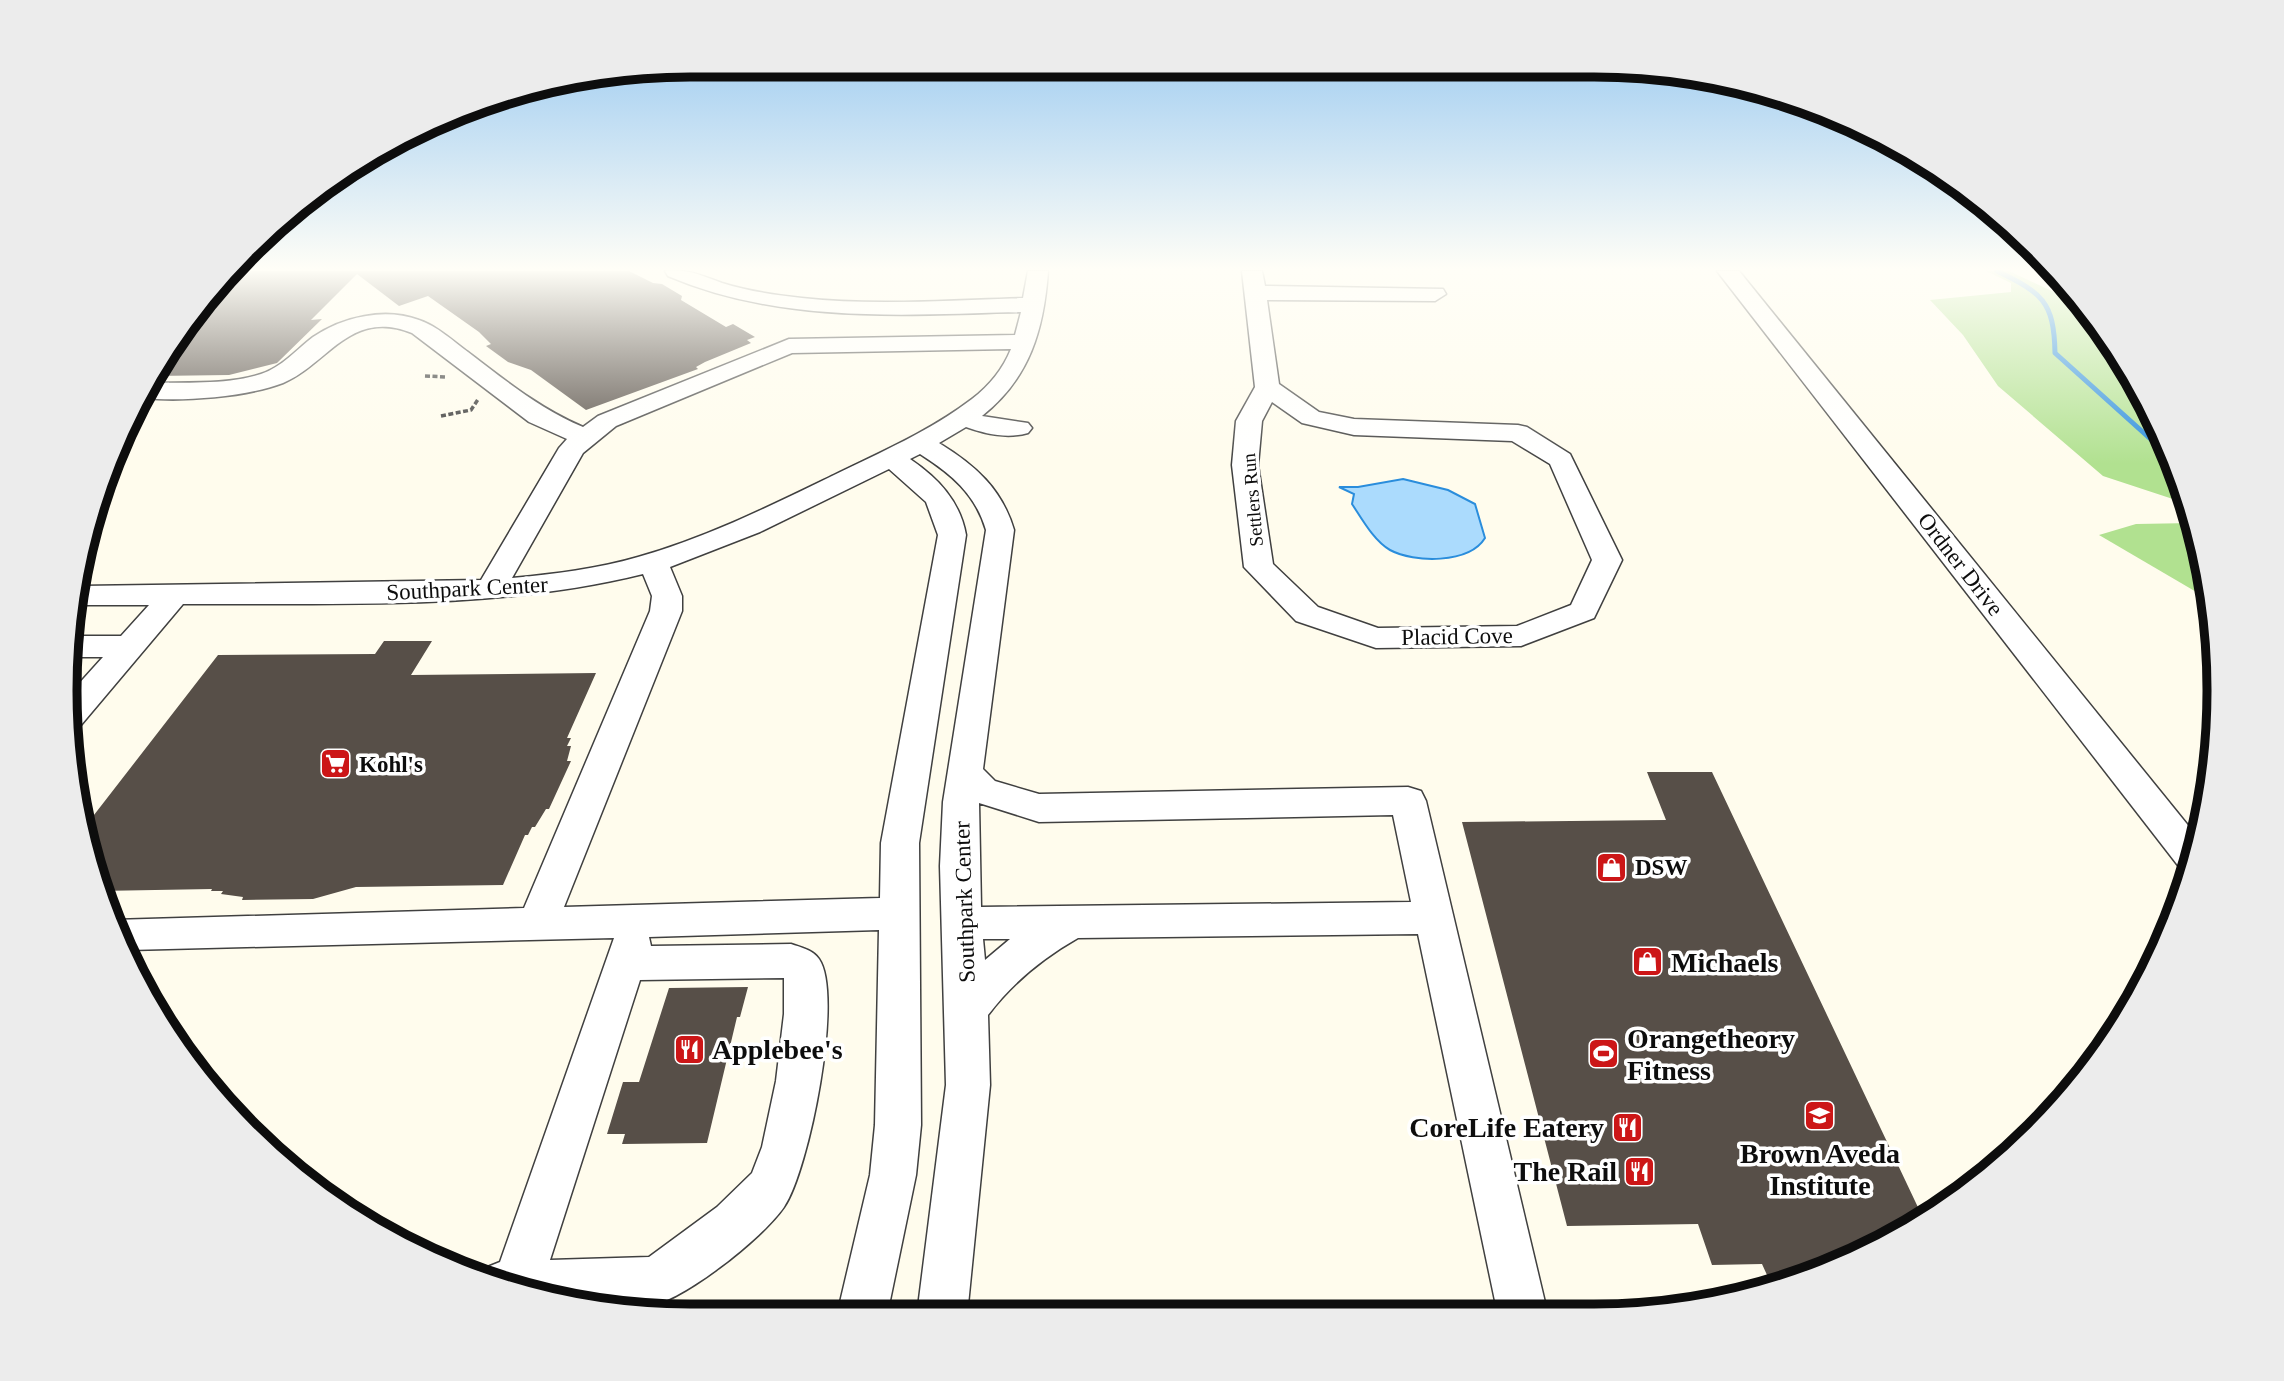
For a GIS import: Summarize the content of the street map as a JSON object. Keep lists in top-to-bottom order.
{
  "streets": {
    "street": [
      "Settlers Run",
      "Ordner Drive",
      "Southpark Center",
      "Placid Cove"
    ]
  },
  "crossings": [
    ["Settlers Run", "Placid Cove"]
  ],
  "places": {
    "supermarket": ["Kohl's"],
    "shop": ["DSW", "Michaels"],
    "restaurant": ["Applebee's", "CoreLife Eatery", "The Rail"],
    "sports": ["Orangetheory Fitness"],
    "school or university": ["Brown Aveda Institute"]
  }
}
